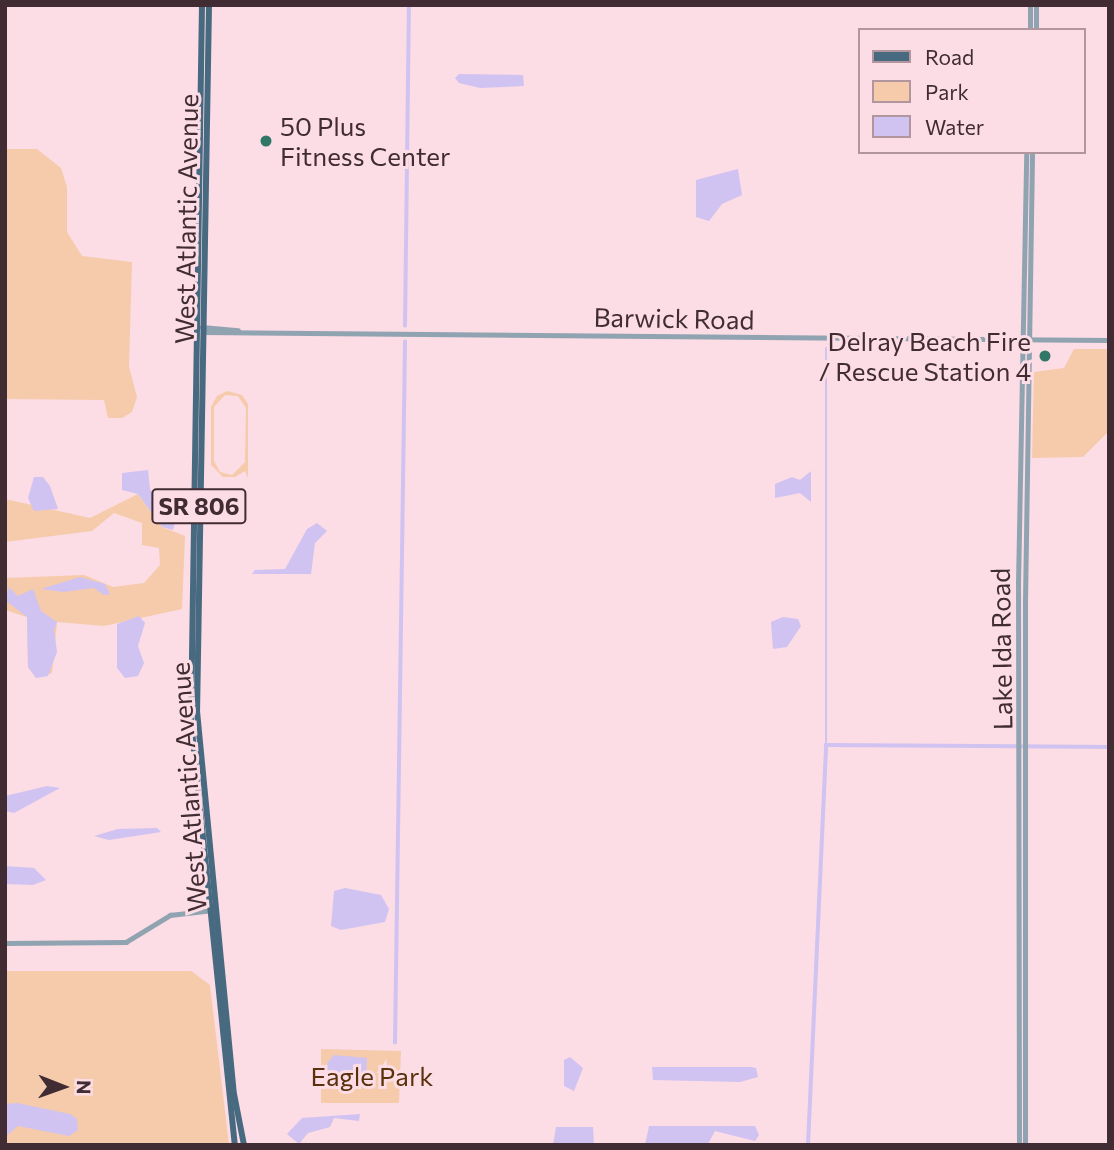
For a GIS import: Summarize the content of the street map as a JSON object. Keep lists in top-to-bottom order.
{
  "streets": {
    "main road": ["West Atlantic Avenue", "SR 806"],
    "street": ["Barwick Road", "Lake Ida Road"]
  },
  "crossings": [
    ["West Atlantic Avenue", "Barwick Road"],
    ["Barwick Road", "Lake Ida Road"]
  ],
  "parks": ["Eagle Park"],
  "places": ["50 Plus Fitness Center", "Delray Beach Fire / Rescue Station 4"],
  "legend": ["Road", "Park", "Water"],
  "north": "right"
}
